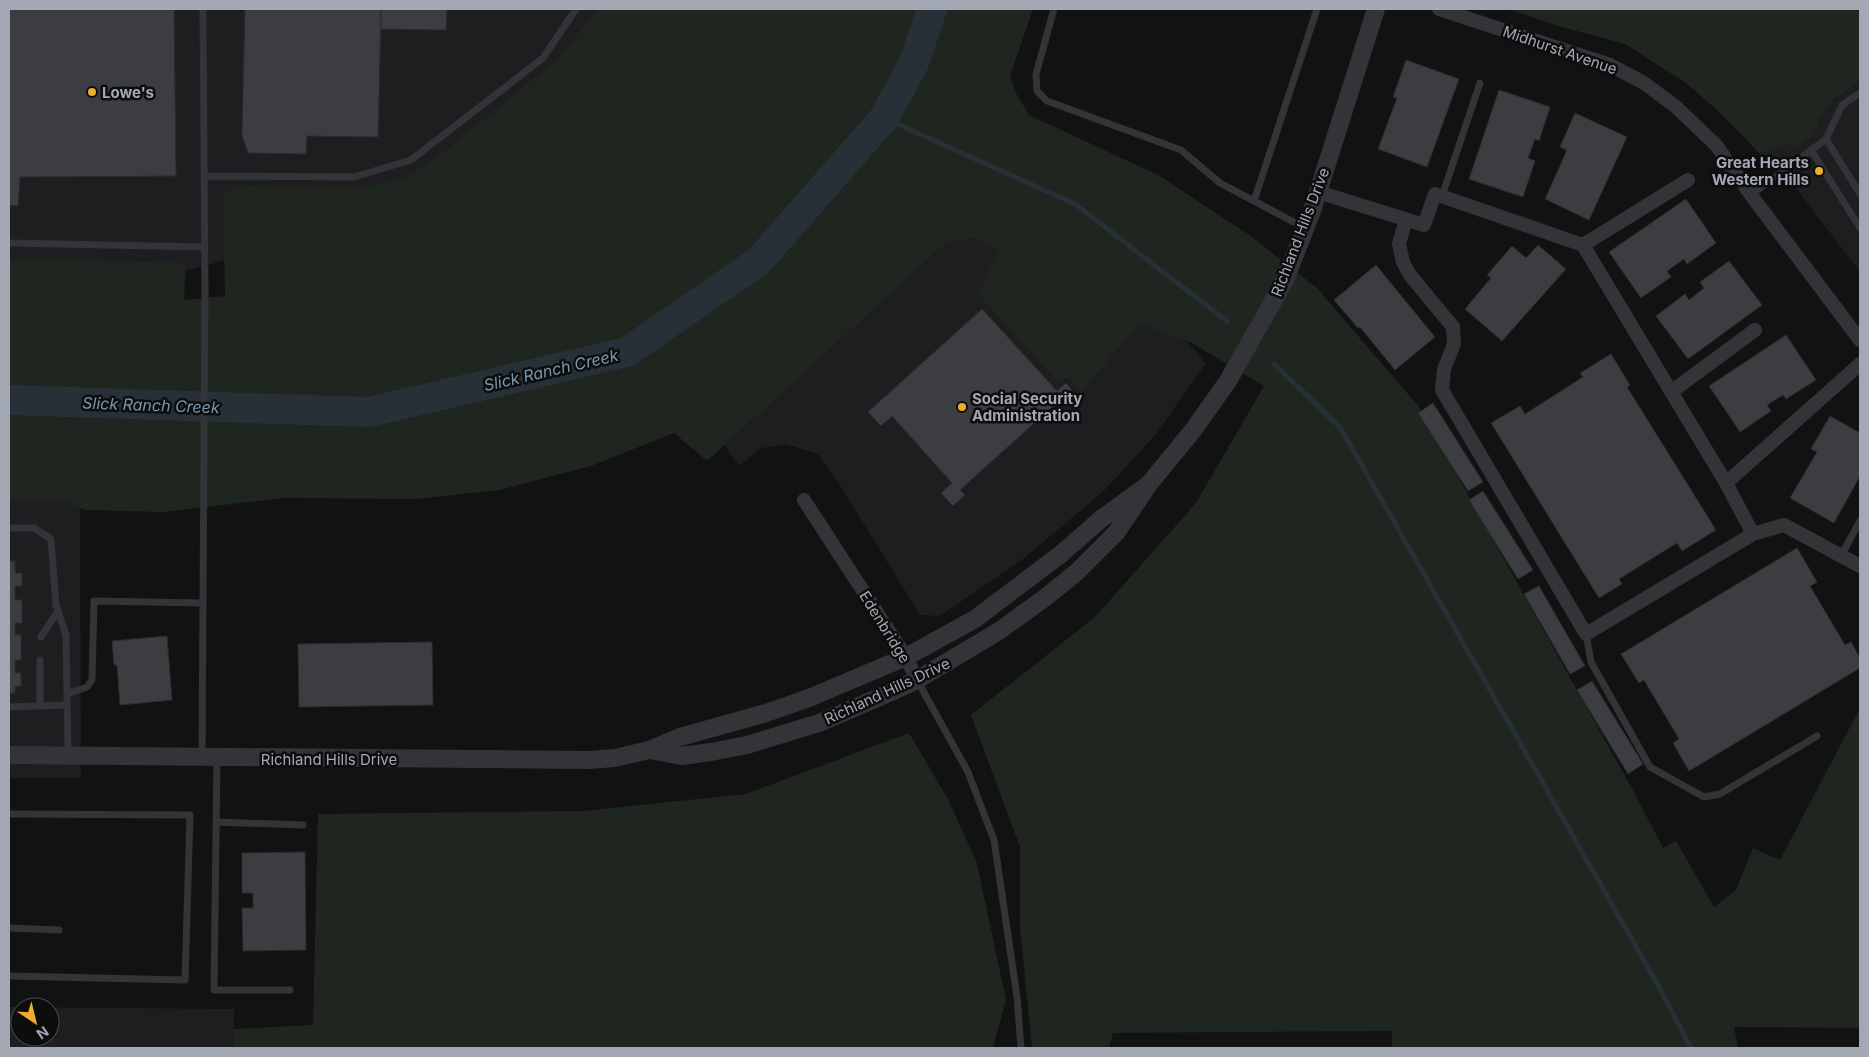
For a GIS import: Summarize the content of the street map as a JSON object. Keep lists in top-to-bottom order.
{
  "streets": {
    "street": ["Midhurst Avenue", "Richland Hills Drive", "Edenbridge"]
  },
  "crossings": [
    ["Richland Hills Drive", "Edenbridge"]
  ],
  "water": ["Slick Ranch Creek"],
  "places": ["Lowe's", "Great Hearts Western Hills", "Social Security Administration"],
  "north": "bottom right"
}
